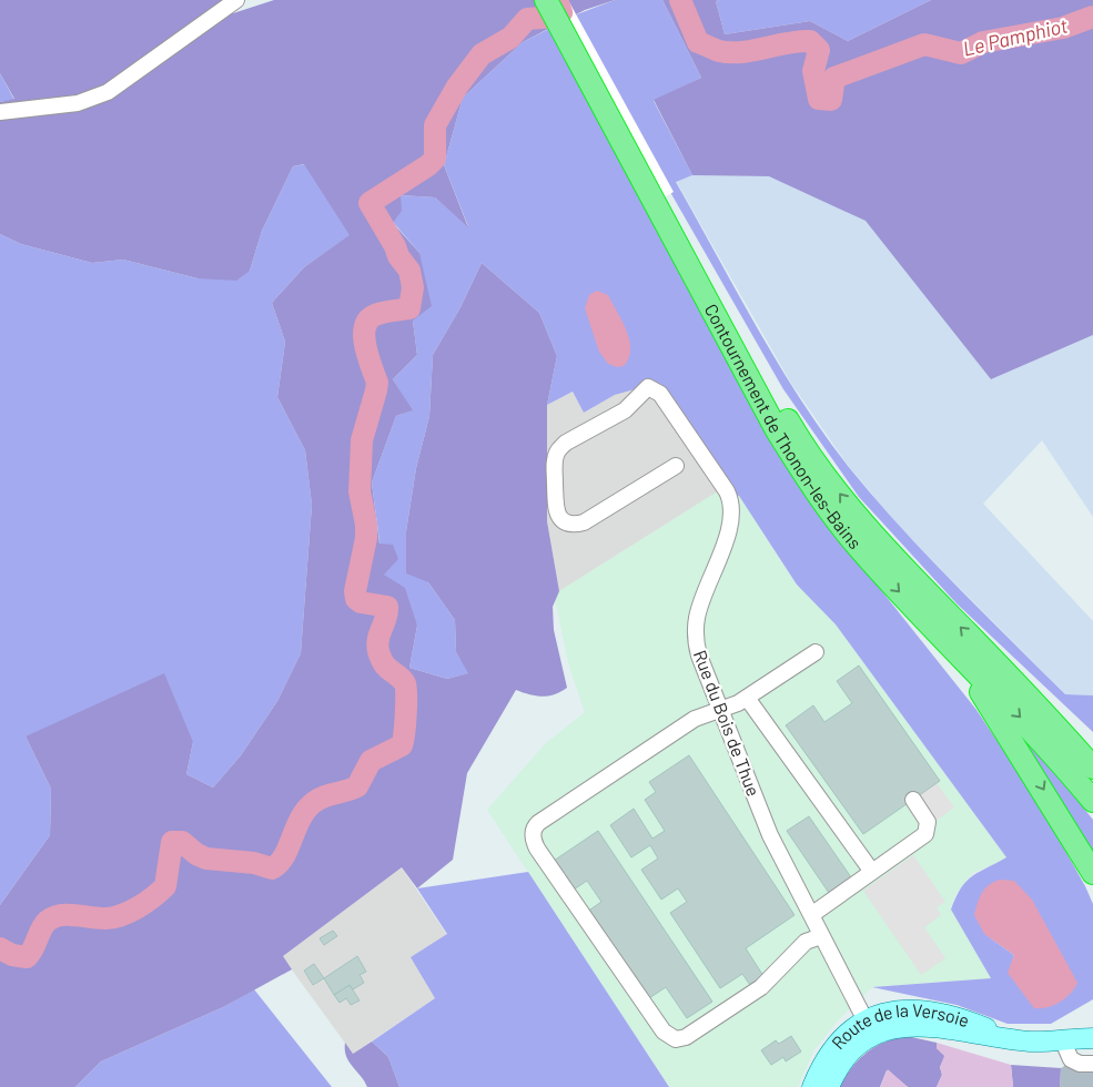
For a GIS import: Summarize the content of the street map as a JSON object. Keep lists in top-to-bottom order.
{
  "streets": {
    "highway": ["Contournement de Thonon-les-Bains"],
    "main road": ["Route de la Versoie"],
    "street": ["Rue du Bois de Thue"]
  },
  "crossings": [
    ["Rue du Bois de Thue", "Route de la Versoie"]
  ],
  "water": ["Le Pamphiot"]
}
